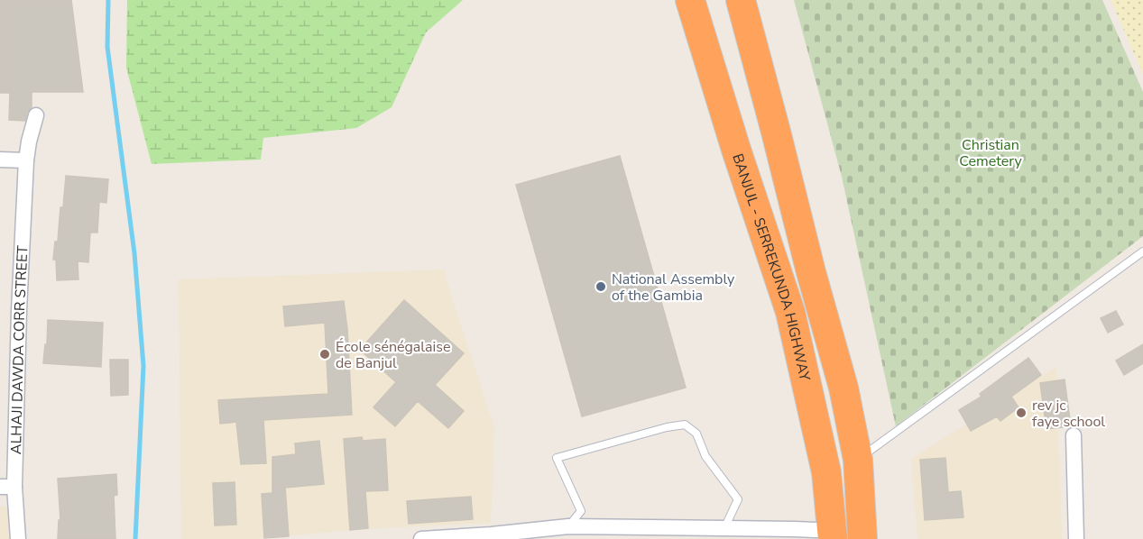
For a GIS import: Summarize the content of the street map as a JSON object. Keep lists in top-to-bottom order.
{
  "streets": {
    "highway": ["BANJUL - SERREKUNDA HIGHWAY"],
    "street": ["ALHAJI DAWDA CORR STREET"]
  },
  "parks": ["Christian Cemetery"],
  "places": ["National Assembly of the Gambia", "École sénégalaise de Banjul", "rev jc faye school"]
}
